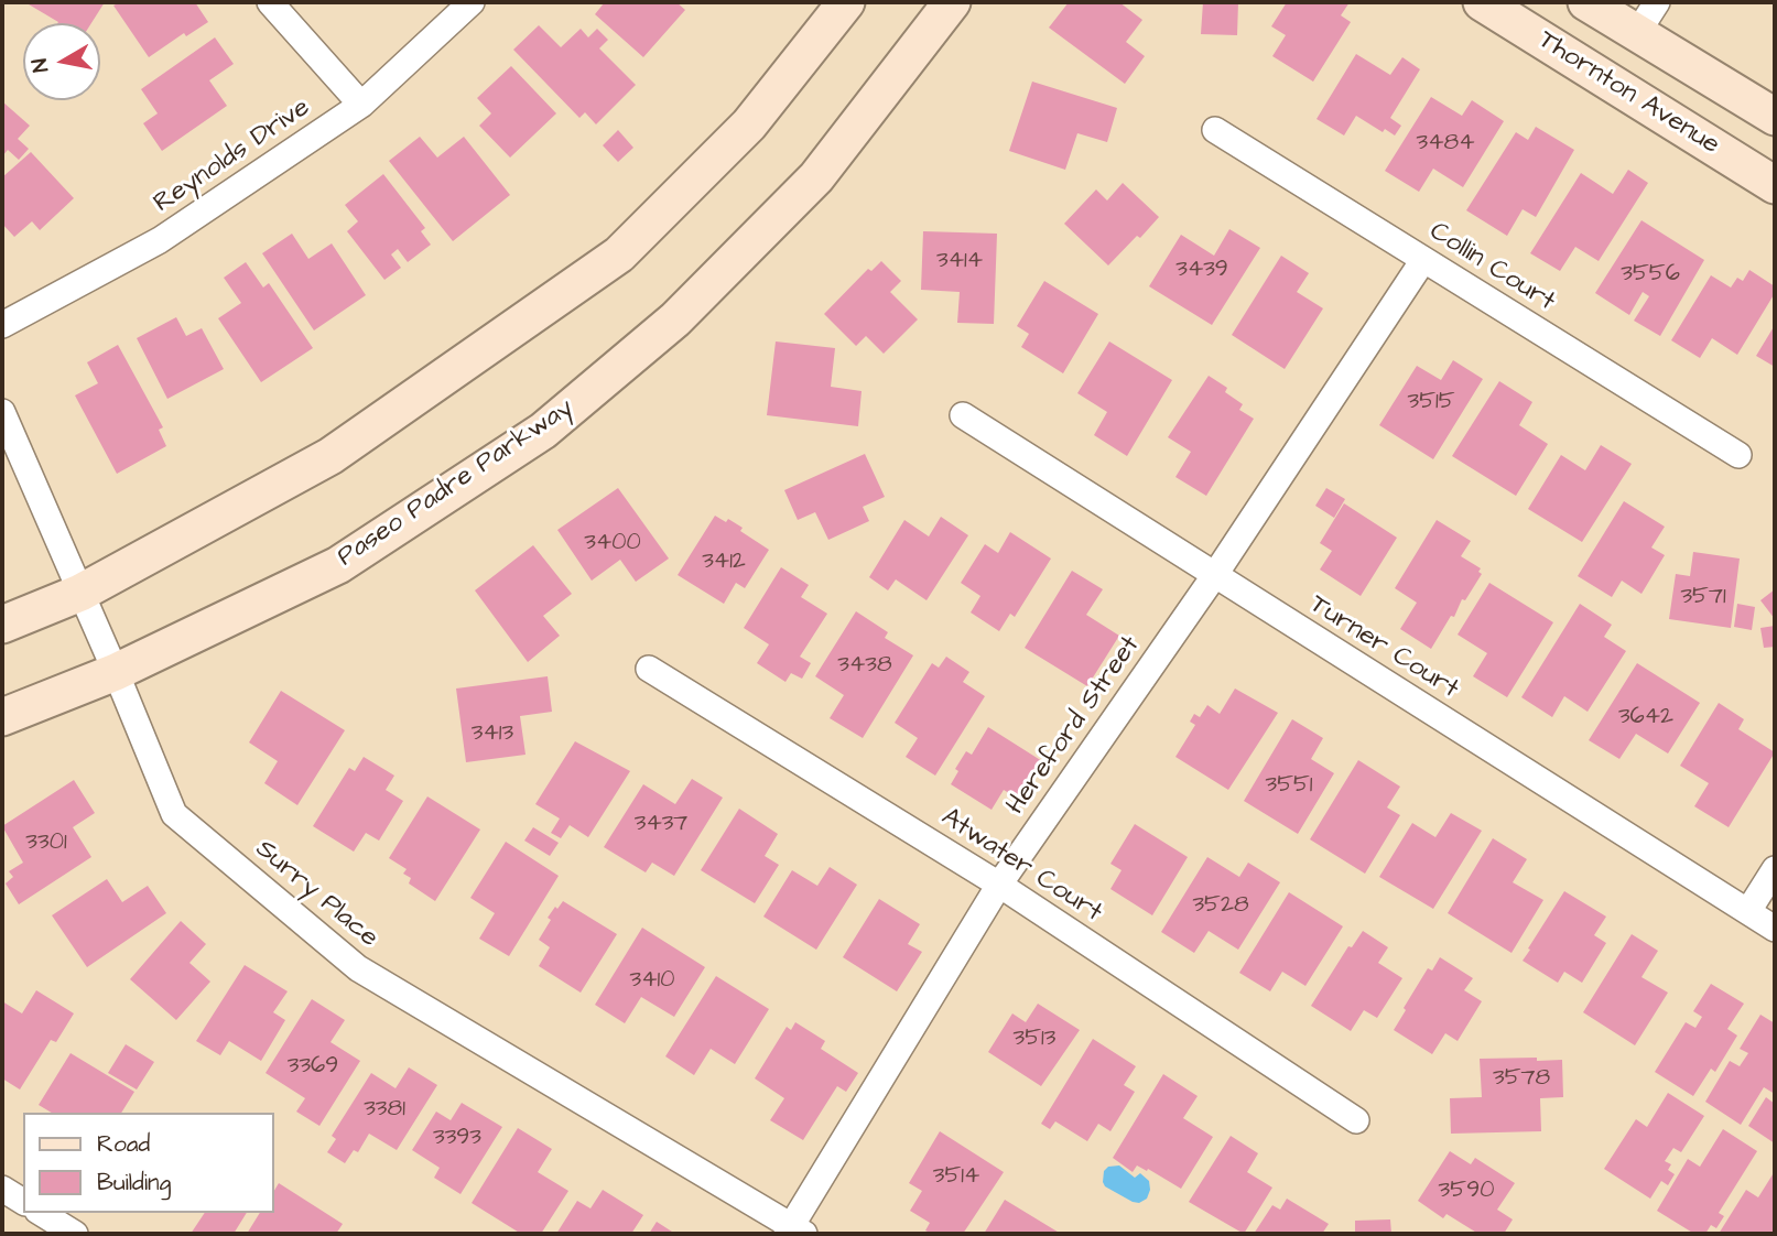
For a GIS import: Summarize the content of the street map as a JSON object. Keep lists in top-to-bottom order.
{
  "streets": {
    "main road": ["Thornton Avenue", "Paseo Padre Parkway"],
    "street": [
      "Reynolds Drive",
      "Collin Court",
      "Turner Court",
      "Hereford Street",
      "Atwater Court",
      "Surry Place"
    ]
  },
  "crossings": [
    ["Collin Court", "Hereford Street"],
    ["Paseo Padre Parkway", "Surry Place"],
    ["Turner Court", "Hereford Street"],
    ["Hereford Street", "Atwater Court"],
    ["Hereford Street", "Surry Place"]
  ],
  "house_numbers": [
    "3484",
    "3414",
    "3439",
    "3556",
    "3515",
    "3400",
    "3412",
    "3571",
    "3438",
    "3642",
    "3413",
    "3551",
    "3437",
    "3301",
    "3528",
    "3410",
    "3513",
    "3369",
    "3578",
    "3381",
    "3393",
    "3514",
    "3590"
  ],
  "legend": ["Road", "Building"],
  "north": "left"
}
